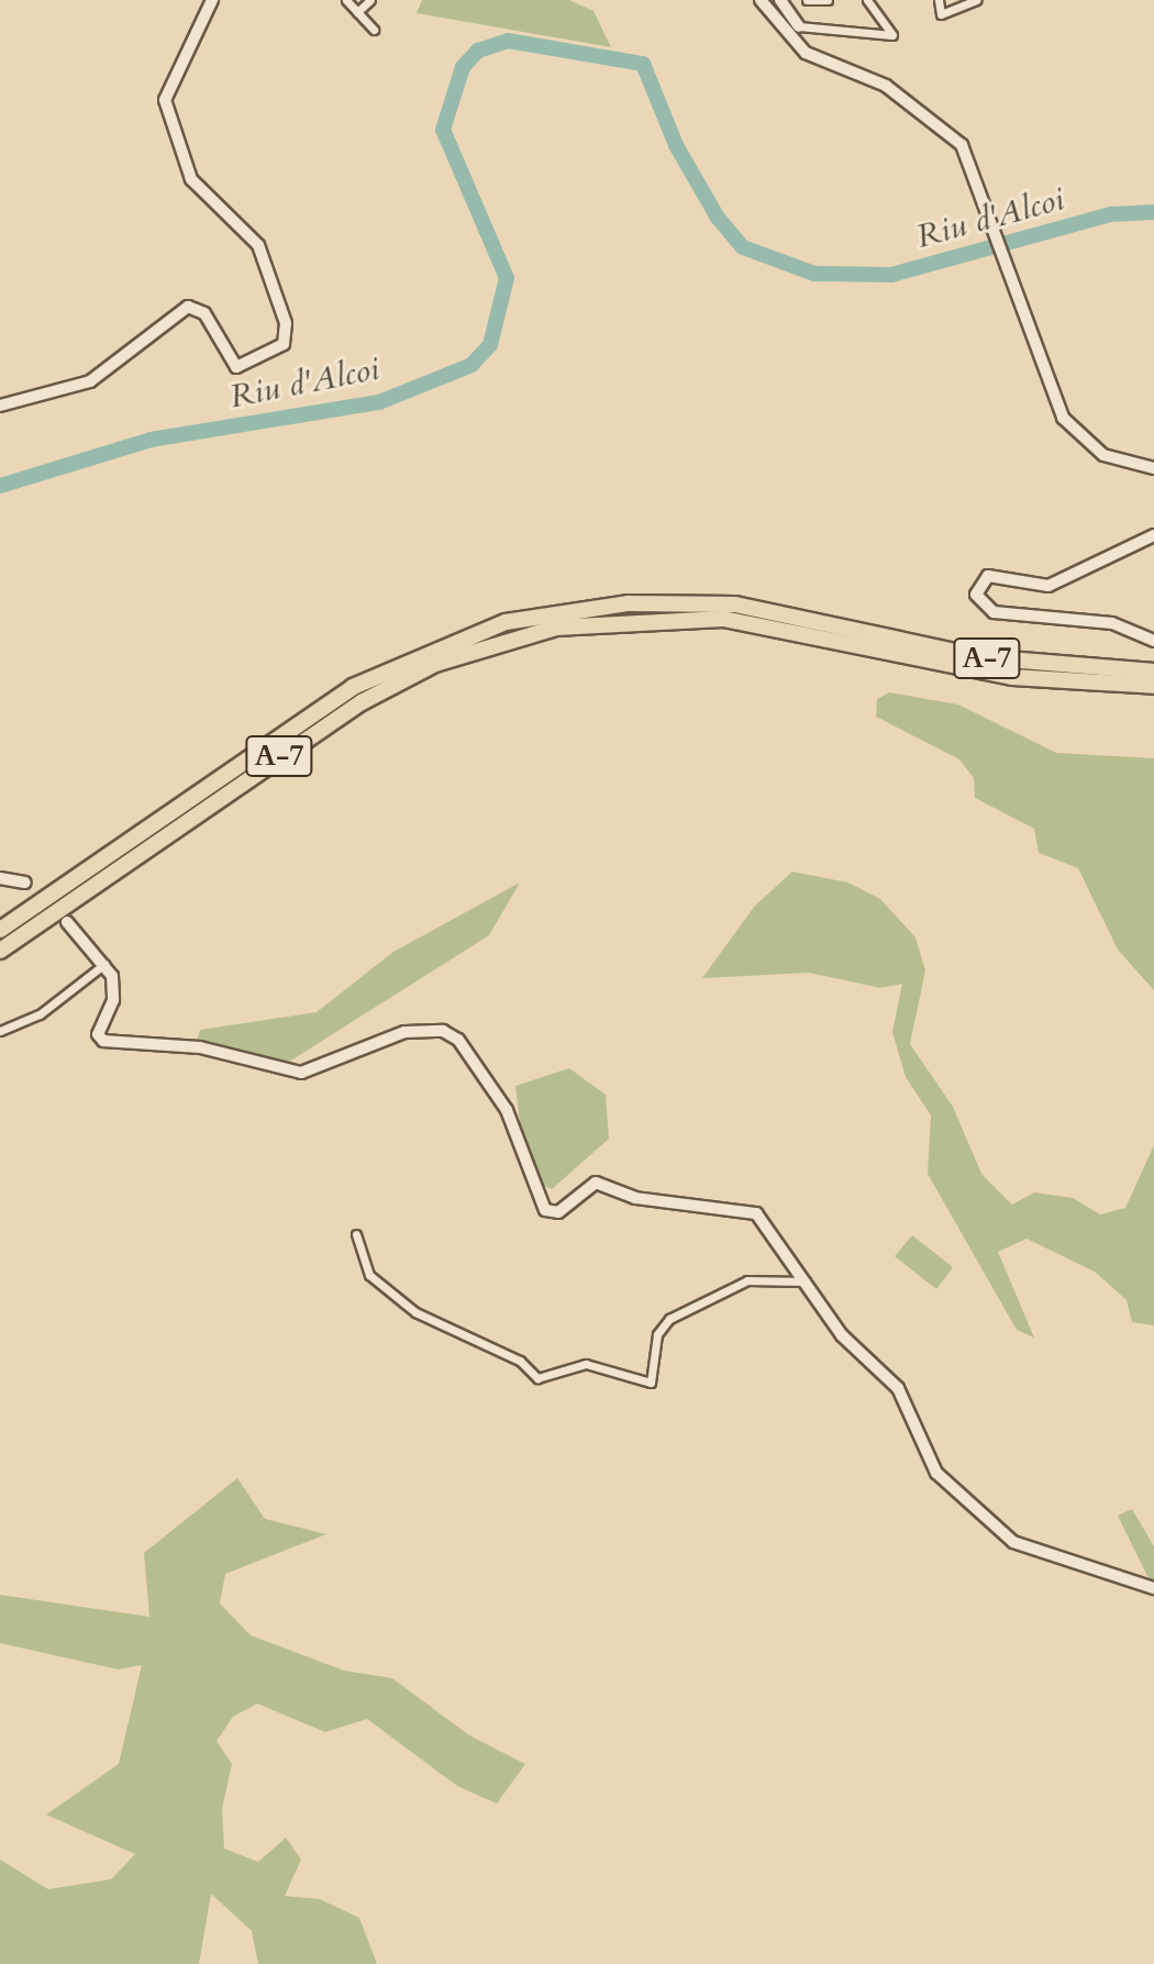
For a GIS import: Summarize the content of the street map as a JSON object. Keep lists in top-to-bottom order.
{
  "streets": {
    "highway": ["A-7"]
  },
  "water": ["Riu d'Alcoi"]
}
